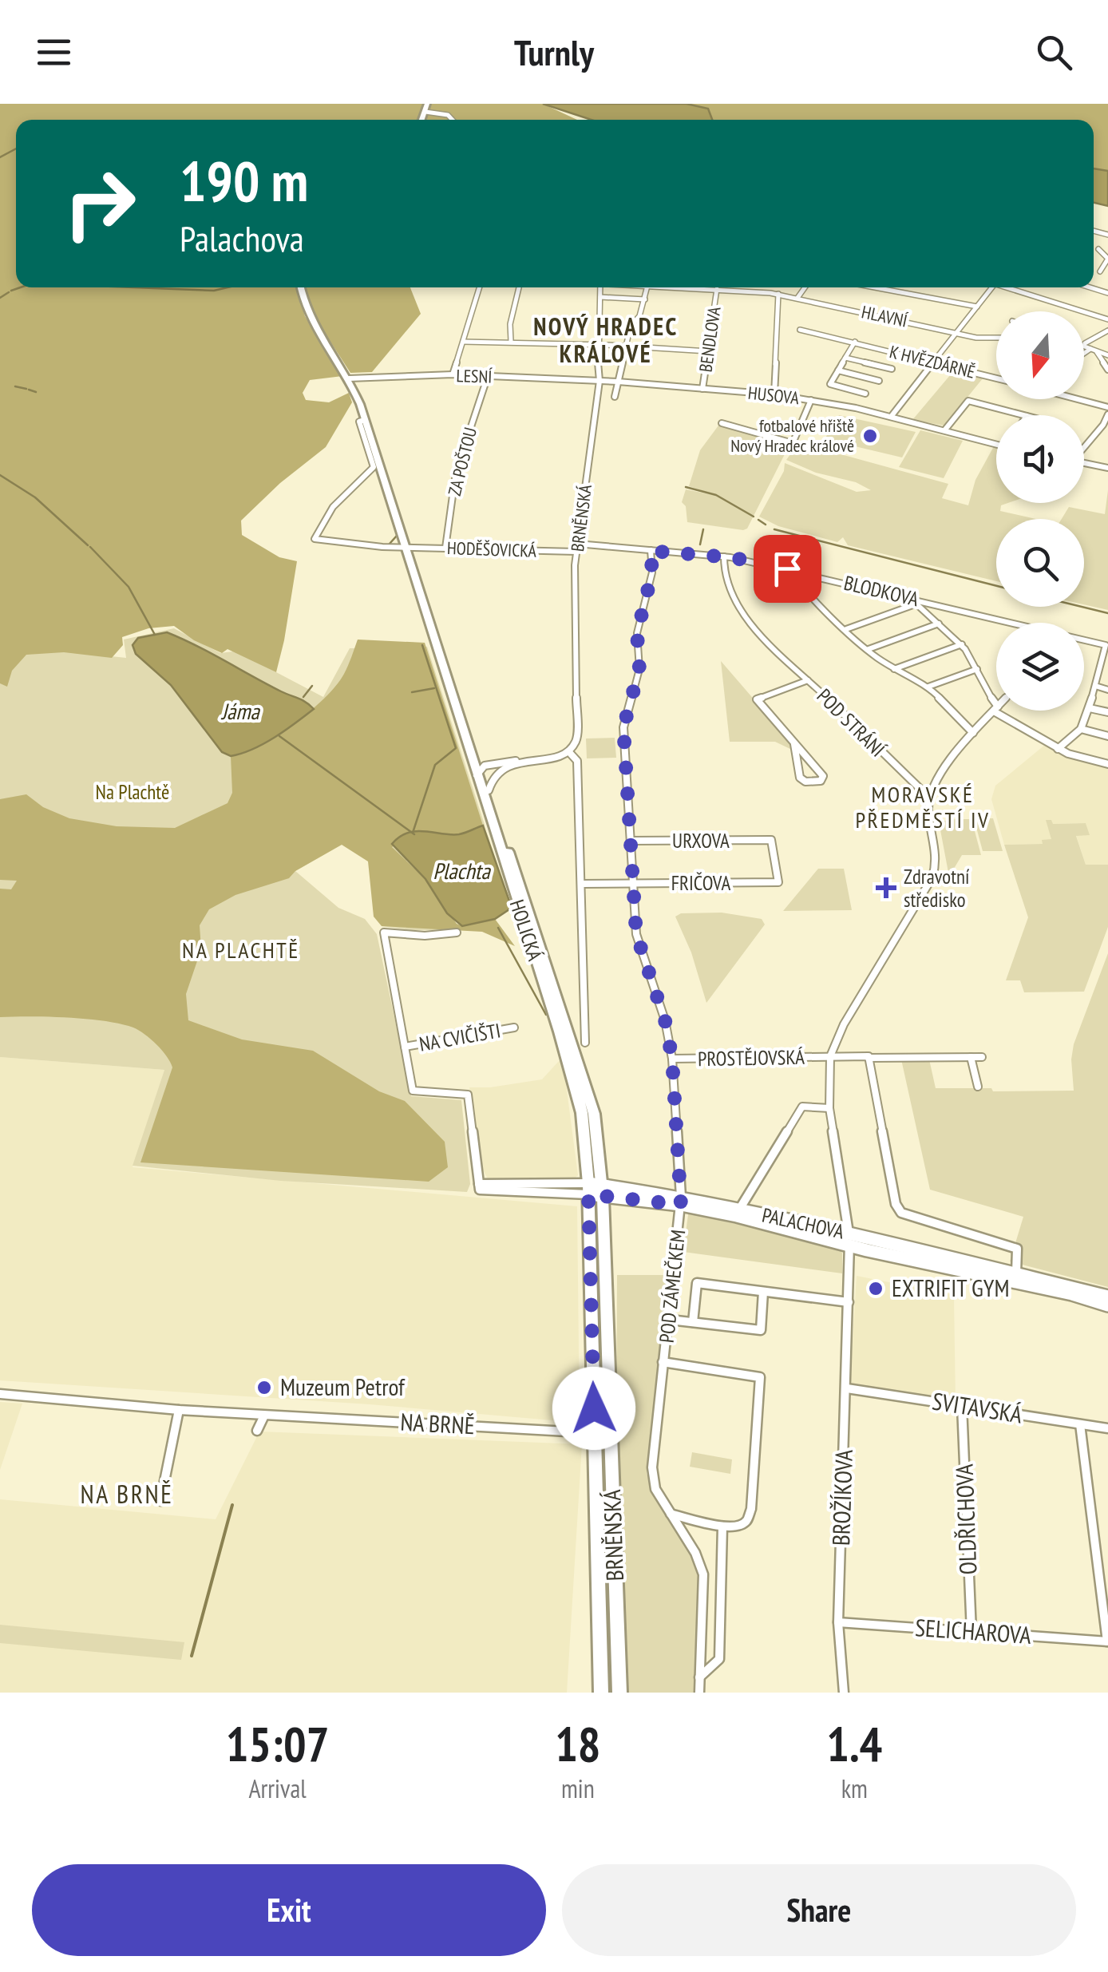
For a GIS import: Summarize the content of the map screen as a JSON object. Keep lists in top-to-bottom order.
{
  "streets": {
    "main road": ["BRNĚNSKÁ", "HOLICKÁ"],
    "street": [
      "HLAVNÍ",
      "BENDLOVA",
      "K HVĚZDÁRNĚ",
      "LESNÍ",
      "HUSOVA",
      "ZA POŠTOU",
      "HODĚŠOVICKÁ",
      "BLODKOVA",
      "POD STRÁNÍ",
      "URXOVA",
      "FRIČOVA",
      "NA CVIČIŠTI",
      "PROSTĚJOVSKÁ",
      "PALACHOVA",
      "POD ZÁMEČKEM",
      "SVITAVSKÁ",
      "NA BRNĚ",
      "BROŽÍKOVA",
      "OLDŘICHOVA",
      "SELICHAROVA"
    ]
  },
  "crossings": [
    ["HLAVNÍ", "BENDLOVA"],
    ["BENDLOVA", "HUSOVA"],
    ["LESNÍ", "HUSOVA"],
    ["LESNÍ", "ZA POŠTOU"],
    ["LESNÍ", "BRNĚNSKÁ"],
    ["LESNÍ", "HOLICKÁ"],
    ["HUSOVA", "BRNĚNSKÁ"],
    ["ZA POŠTOU", "HODĚŠOVICKÁ"],
    ["BRNĚNSKÁ", "HODĚŠOVICKÁ"],
    ["BRNĚNSKÁ", "BLODKOVA"],
    ["BRNĚNSKÁ", "FRIČOVA"],
    ["BRNĚNSKÁ", "HOLICKÁ"],
    ["BRNĚNSKÁ", "NA CVIČIŠTI"],
    ["BRNĚNSKÁ", "PALACHOVA"],
    ["BRNĚNSKÁ", "NA BRNĚ"],
    ["HODĚŠOVICKÁ", "BLODKOVA"],
    ["HODĚŠOVICKÁ", "HOLICKÁ"],
    ["BLODKOVA", "POD STRÁNÍ"],
    ["BLODKOVA", "POD ZÁMEČKEM"],
    ["URXOVA", "FRIČOVA"],
    ["URXOVA", "POD ZÁMEČKEM"],
    ["FRIČOVA", "POD ZÁMEČKEM"],
    ["HOLICKÁ", "NA CVIČIŠTI"],
    ["HOLICKÁ", "PALACHOVA"],
    ["NA CVIČIŠTI", "PALACHOVA"],
    ["PROSTĚJOVSKÁ", "POD ZÁMEČKEM"],
    ["PROSTĚJOVSKÁ", "BROŽÍKOVA"],
    ["PALACHOVA", "POD ZÁMEČKEM"],
    ["PALACHOVA", "BROŽÍKOVA"],
    ["SVITAVSKÁ", "BROŽÍKOVA"],
    ["SVITAVSKÁ", "OLDŘICHOVA"],
    ["BROŽÍKOVA", "SELICHAROVA"],
    ["OLDŘICHOVA", "SELICHAROVA"]
  ],
  "districts": [
    "NOVÝ HRADEC KRÁLOVÉ",
    "MORAVSKÉ PŘEDMĚSTÍ IV",
    "NA PLACHTĚ",
    "NA BRNĚ"
  ],
  "water": ["Jáma", "Plachta"],
  "parks": ["Na Plachtě"],
  "places": {
    "other": ["fotbalové hřiště Nový Hradec králové", "EXTRIFIT GYM", "Muzeum Petrof"],
    "health": ["Zdravotní středisko"]
  },
  "north": "bottom",
  "page": {
    "header": "Turnly",
    "turn": ["190 m", "Palachova"],
    "eta": [
      "15:07",
      "Arrival",
      "18",
      "min",
      "1.4",
      "km"
    ],
    "buttons": ["Exit", "Share"]
  }
}
